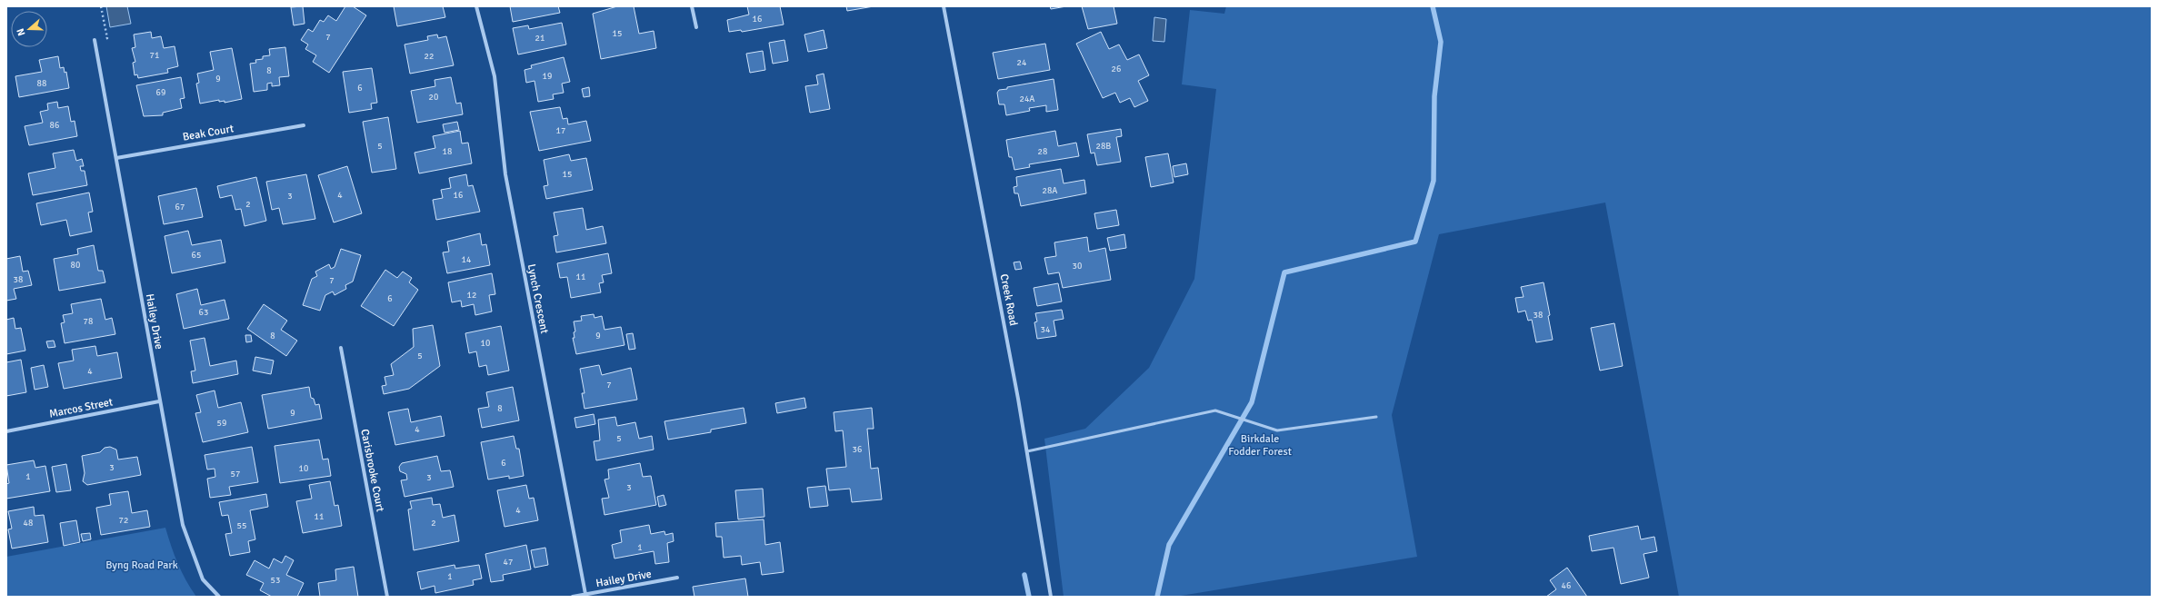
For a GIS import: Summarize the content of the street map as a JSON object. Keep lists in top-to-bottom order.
{
  "streets": {
    "street": [
      "Beak Court",
      "Lynch Crescent",
      "Creek Road",
      "Hailey Drive",
      "Marcos Street",
      "Carisbrooke Court"
    ]
  },
  "crossings": [
    ["Beak Court", "Hailey Drive"],
    ["Lynch Crescent", "Hailey Drive"],
    ["Hailey Drive", "Marcos Street"]
  ],
  "parks": ["Birkdale Fodder Forest", "Byng Road Park"],
  "house_numbers": [
    "16",
    "15",
    "7",
    "21",
    "71",
    "22",
    "24",
    "26",
    "8",
    "19",
    "9",
    "88",
    "6",
    "69",
    "20",
    "24A",
    "86",
    "17",
    "5",
    "28B",
    "18",
    "28",
    "15",
    "28A",
    "4",
    "16",
    "3",
    "2",
    "67",
    "65",
    "14",
    "80",
    "30",
    "11",
    "38",
    "7",
    "12",
    "6",
    "63",
    "38",
    "78",
    "34",
    "8",
    "9",
    "10",
    "5",
    "4",
    "7",
    "8",
    "9",
    "59",
    "4",
    "5",
    "36",
    "6",
    "3",
    "10",
    "57",
    "1",
    "3",
    "3",
    "4",
    "11",
    "72",
    "48",
    "2",
    "55",
    "1",
    "47",
    "1",
    "53",
    "46"
  ],
  "north": "left"
}
